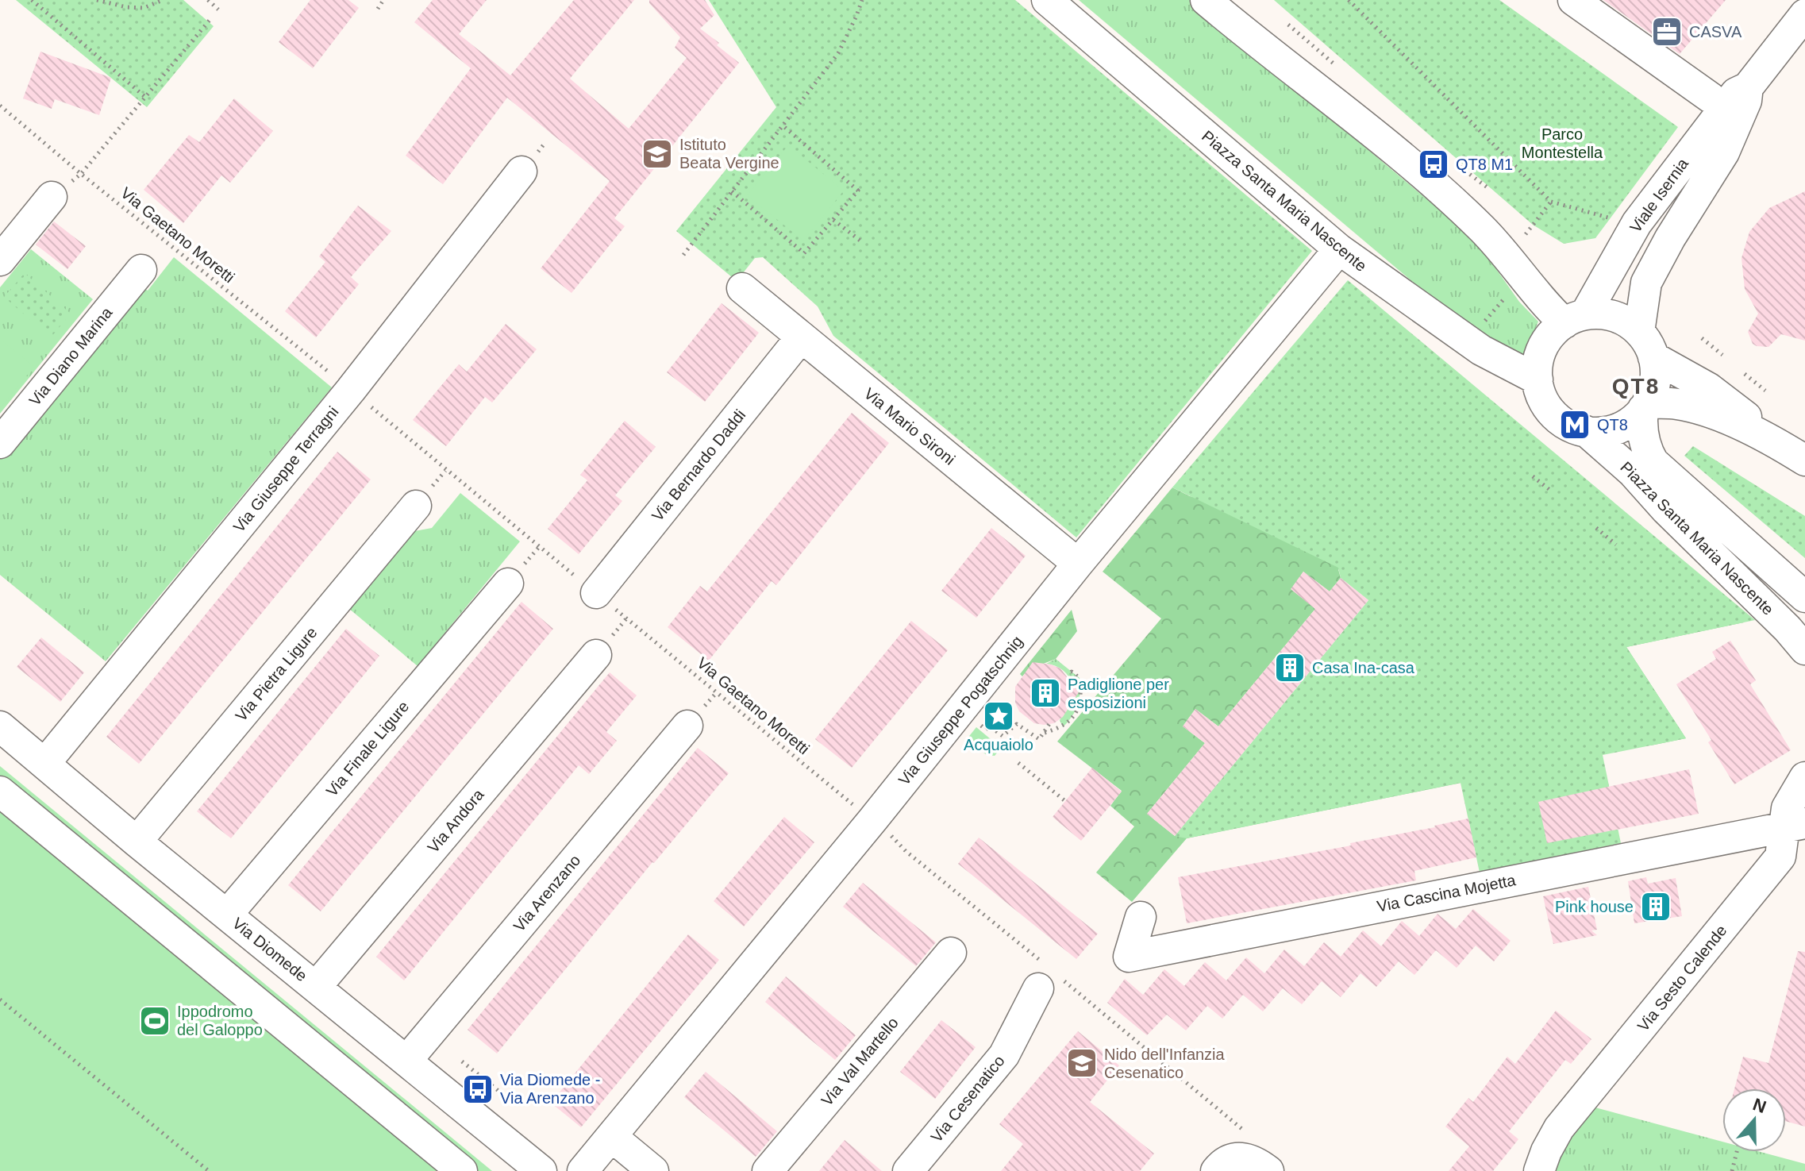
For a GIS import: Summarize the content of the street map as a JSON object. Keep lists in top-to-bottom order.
{
  "streets": {
    "street": [
      "Viale Isernia",
      "Piazza Santa Maria Nascente",
      "Via Diano Marina",
      "Via Mario Sironi",
      "Via Bernardo Daddi",
      "Via Giuseppe Terragni",
      "Via Pietra Ligure",
      "Via Giuseppe Pogatschnig",
      "Via Finale Ligure",
      "Via Andora",
      "Via Arenzano",
      "Via Cascina Mojetta",
      "Via Diomede",
      "Via Sesto Calende",
      "Via Val Martello",
      "Via Cesenatico"
    ],
    "path": ["Via Gaetano Moretti"]
  },
  "crossings": [
    ["Viale Isernia", "Piazza Santa Maria Nascente"],
    ["Piazza Santa Maria Nascente", "Via Giuseppe Pogatschnig"],
    ["Via Mario Sironi", "Via Bernardo Daddi"],
    ["Via Mario Sironi", "Via Giuseppe Pogatschnig"],
    ["Via Giuseppe Terragni", "Via Diomede"],
    ["Via Pietra Ligure", "Via Diomede"],
    ["Via Finale Ligure", "Via Diomede"],
    ["Via Andora", "Via Diomede"],
    ["Via Arenzano", "Via Diomede"],
    ["Via Cascina Mojetta", "Via Sesto Calende"]
  ],
  "districts": ["QT8"],
  "parks": ["Parco Montestella"],
  "places": {
    "office": ["CASVA"],
    "school or university": ["Istituto Beata Vergine", "Nido dell'Infanzia Cesenatico"],
    "bus stop": ["QT8 M1", "Via Diomede - Via Arenzano"],
    "metro station": ["QT8"],
    "building": ["Casa Ina-casa", "Padiglione per esposizioni", "Pink house"],
    "place": ["Acquaiolo"],
    "sports": ["Ippodromo del Galoppo"]
  },
  "north": "top"
}
